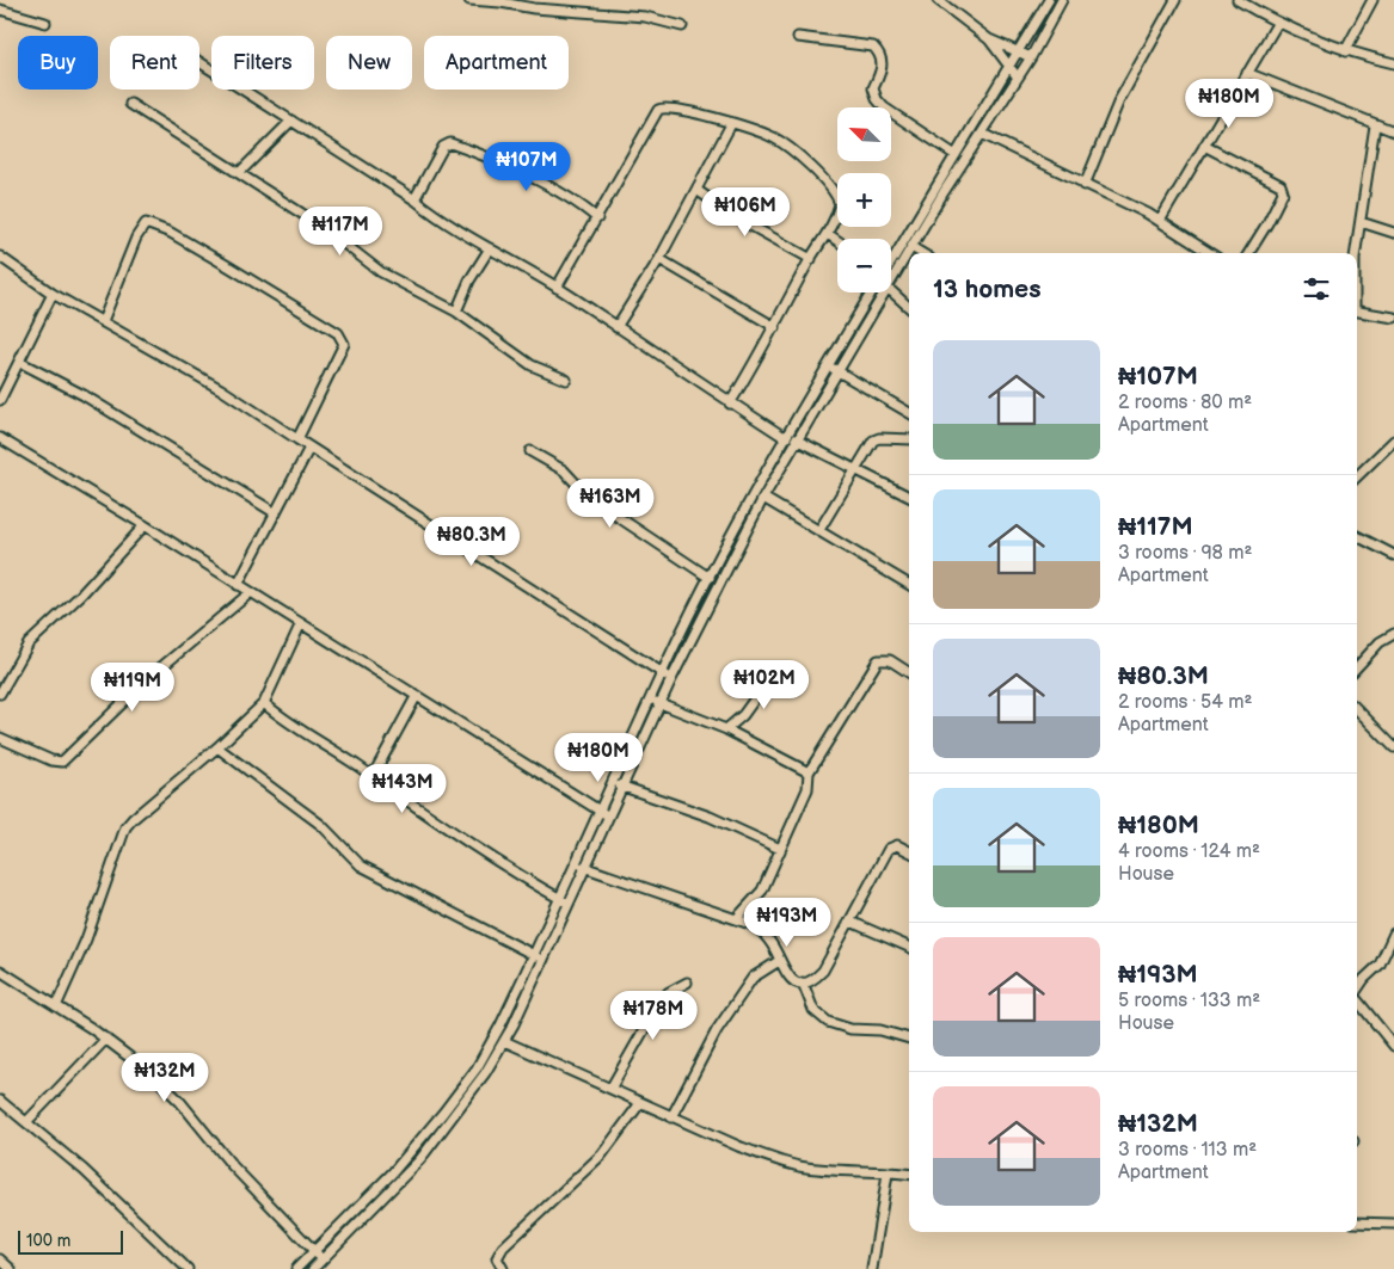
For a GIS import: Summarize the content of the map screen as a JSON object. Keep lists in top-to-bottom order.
{
  "scale_bar": "100 m",
  "north": "top left",
  "page": {
    "chip": [
      "Buy",
      "Rent",
      "Filters",
      "New",
      "Apartment"
    ],
    "price": [
      "₦180M",
      "₦107M",
      "₦106M",
      "₦117M",
      "₦163M",
      "₦80.3M",
      "₦102M",
      "₦119M",
      "₦180M",
      "₦143M",
      "₦193M",
      "₦178M",
      "₦132M"
    ],
    "map_buttons": ["+", "−"],
    "heading": "13 homes",
    "list": [
      {
        "name": "₦107M",
        "note": "2 rooms · 80 m² · Apartment"
      },
      {
        "name": "₦117M",
        "note": "3 rooms · 98 m² · Apartment"
      },
      {
        "name": "₦80.3M",
        "note": "2 rooms · 54 m² · Apartment"
      },
      {
        "name": "₦180M",
        "note": "4 rooms · 124 m² · House"
      },
      {
        "name": "₦193M",
        "note": "5 rooms · 133 m² · House"
      },
      {
        "name": "₦132M",
        "note": "3 rooms · 113 m² · Apartment"
      }
    ],
    "scale": "100 m"
  }
}
